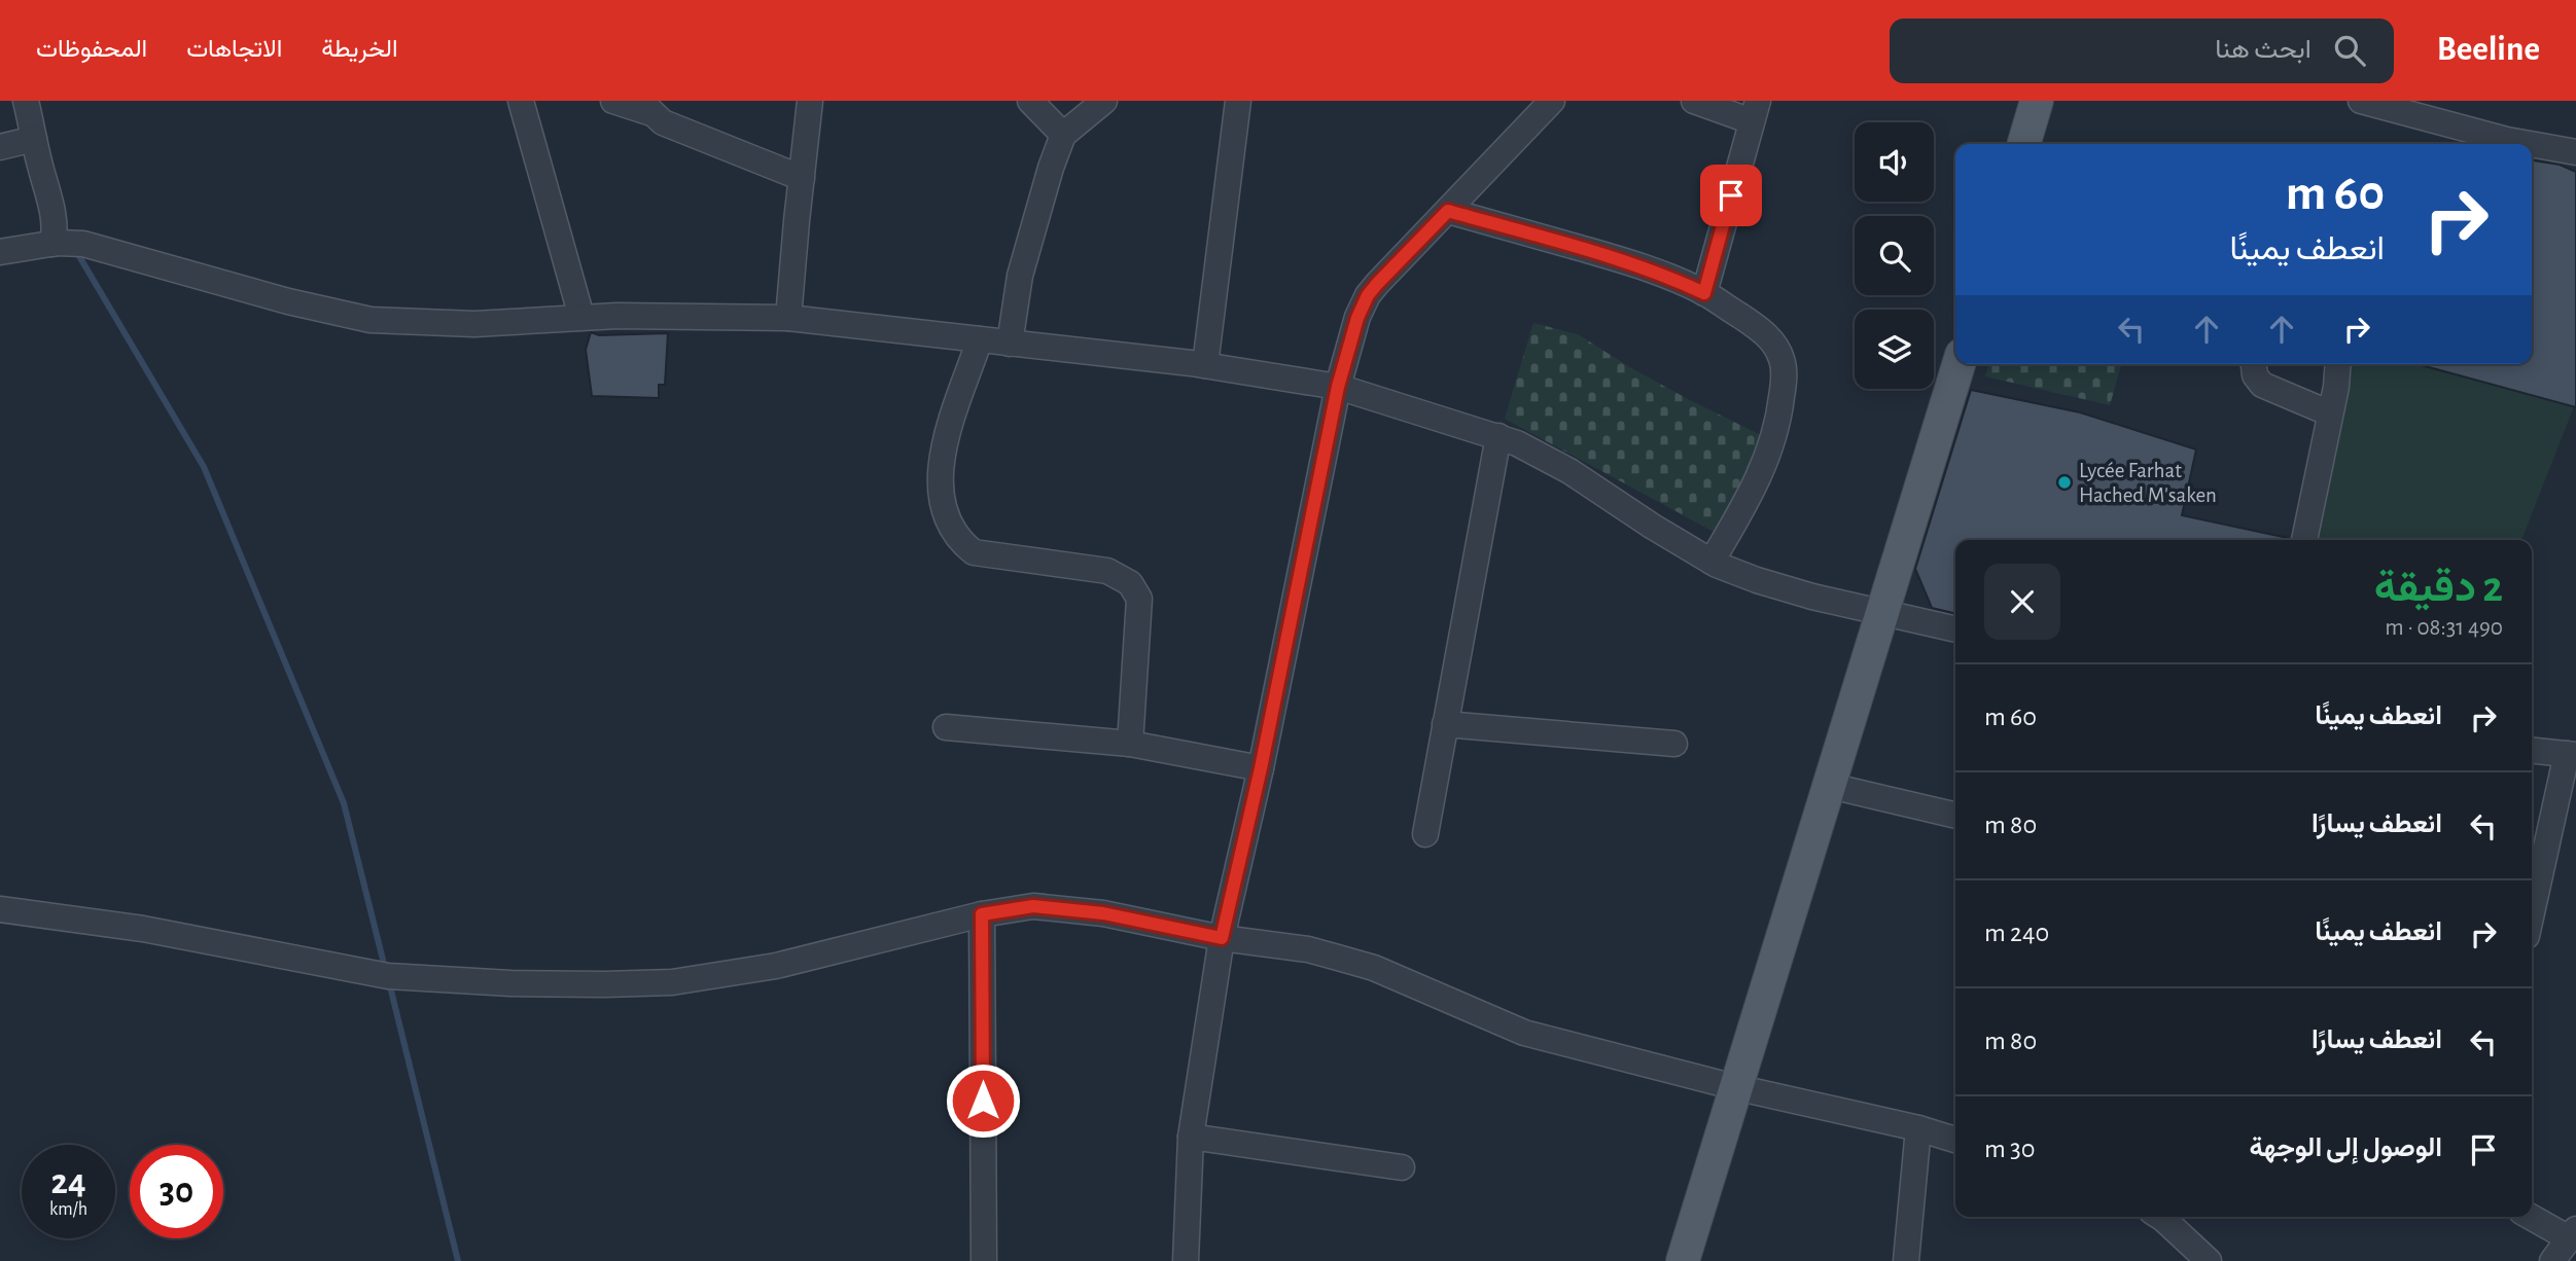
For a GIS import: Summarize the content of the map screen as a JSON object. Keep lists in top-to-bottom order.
{
  "places": ["Lycée Farhat Hached M'saken"],
  "page": {
    "header": "Beeline",
    "search": "ابحث هنا",
    "nav": ["الخريطة", "الاتجاهات", "المحفوظات"],
    "turn": ["60 m", "انعطف يمينًا"],
    "heading": ["2 دقيقة", "490 m · 08:31"],
    "list": [
      {
        "name": "انعطف يمينًا",
        "value": "60 m"
      },
      {
        "name": "انعطف يسارًا",
        "value": "80 m"
      },
      {
        "name": "انعطف يمينًا",
        "value": "240 m"
      },
      {
        "name": "انعطف يسارًا",
        "value": "80 m"
      },
      {
        "name": "الوصول إلى الوجهة",
        "value": "30 m"
      }
    ],
    "speed": "24 km/h",
    "limit": "30"
  }
}
